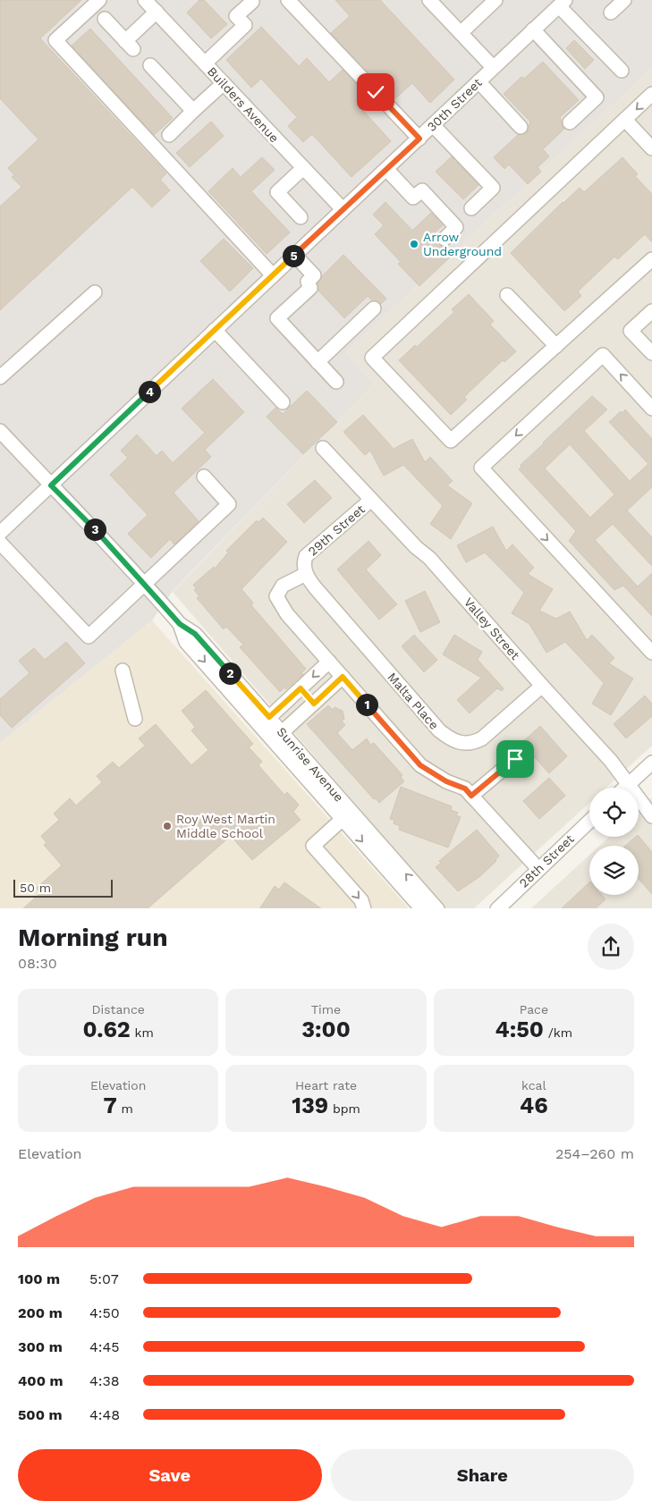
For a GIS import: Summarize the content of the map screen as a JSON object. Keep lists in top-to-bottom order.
{
  "streets": {
    "street": [
      "Builders Avenue",
      "30th Street",
      "29th Street",
      "Valley Street",
      "Malta Place",
      "Sunrise Avenue",
      "28th Street"
    ]
  },
  "crossings": [
    ["Builders Avenue", "30th Street"],
    ["30th Street", "Sunrise Avenue"],
    ["29th Street", "Valley Street"],
    ["29th Street", "Malta Place"],
    ["29th Street", "28th Street"],
    ["Valley Street", "Malta Place"]
  ],
  "places": ["Arrow Underground", "Roy West Martin Middle School"],
  "scale_bar": "50 m",
  "page": {
    "pins": [
      "5",
      "4",
      "3",
      "2",
      "1"
    ],
    "scale": "50 m",
    "heading": ["Morning run", "08:30"],
    "stats": [
      ["Distance", "0.62 km"],
      ["Time", "3:00"],
      ["Pace", "4:50 /km"],
      ["Elevation", "7 m"],
      ["Heart rate", "139 bpm"],
      ["kcal", "46"]
    ],
    "chart": ["Elevation", "254–260 m"],
    "list": [
      {
        "name": "100 m",
        "note": "5:07"
      },
      {
        "name": "200 m",
        "note": "4:50"
      },
      {
        "name": "300 m",
        "note": "4:45"
      },
      {
        "name": "400 m",
        "note": "4:38"
      },
      {
        "name": "500 m",
        "note": "4:48"
      }
    ],
    "buttons": ["Save", "Share"]
  }
}
